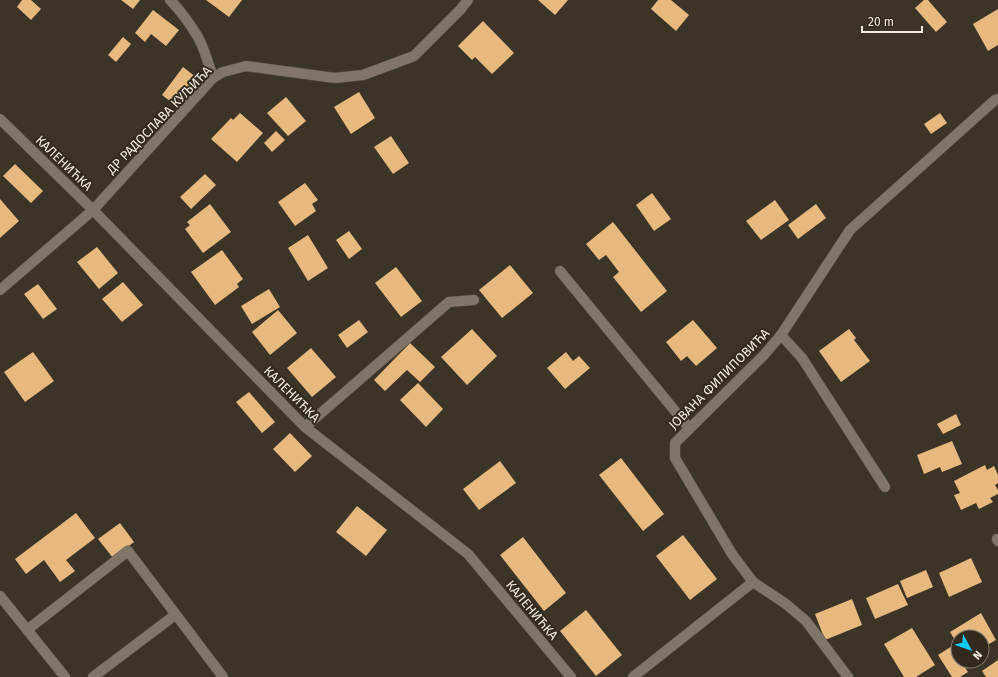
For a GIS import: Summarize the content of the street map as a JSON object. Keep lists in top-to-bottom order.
{
  "streets": {
    "street": ["ДР РАДОСЛАВА КУЉИЋА", "КАЛЕНИЋКА", "ЈОВАНА ФИЛИПОВИЋА"]
  },
  "crossings": [
    ["ДР РАДОСЛАВА КУЉИЋА", "КАЛЕНИЋКА"]
  ],
  "scale_bar": "20 m",
  "north": "bottom right"
}
